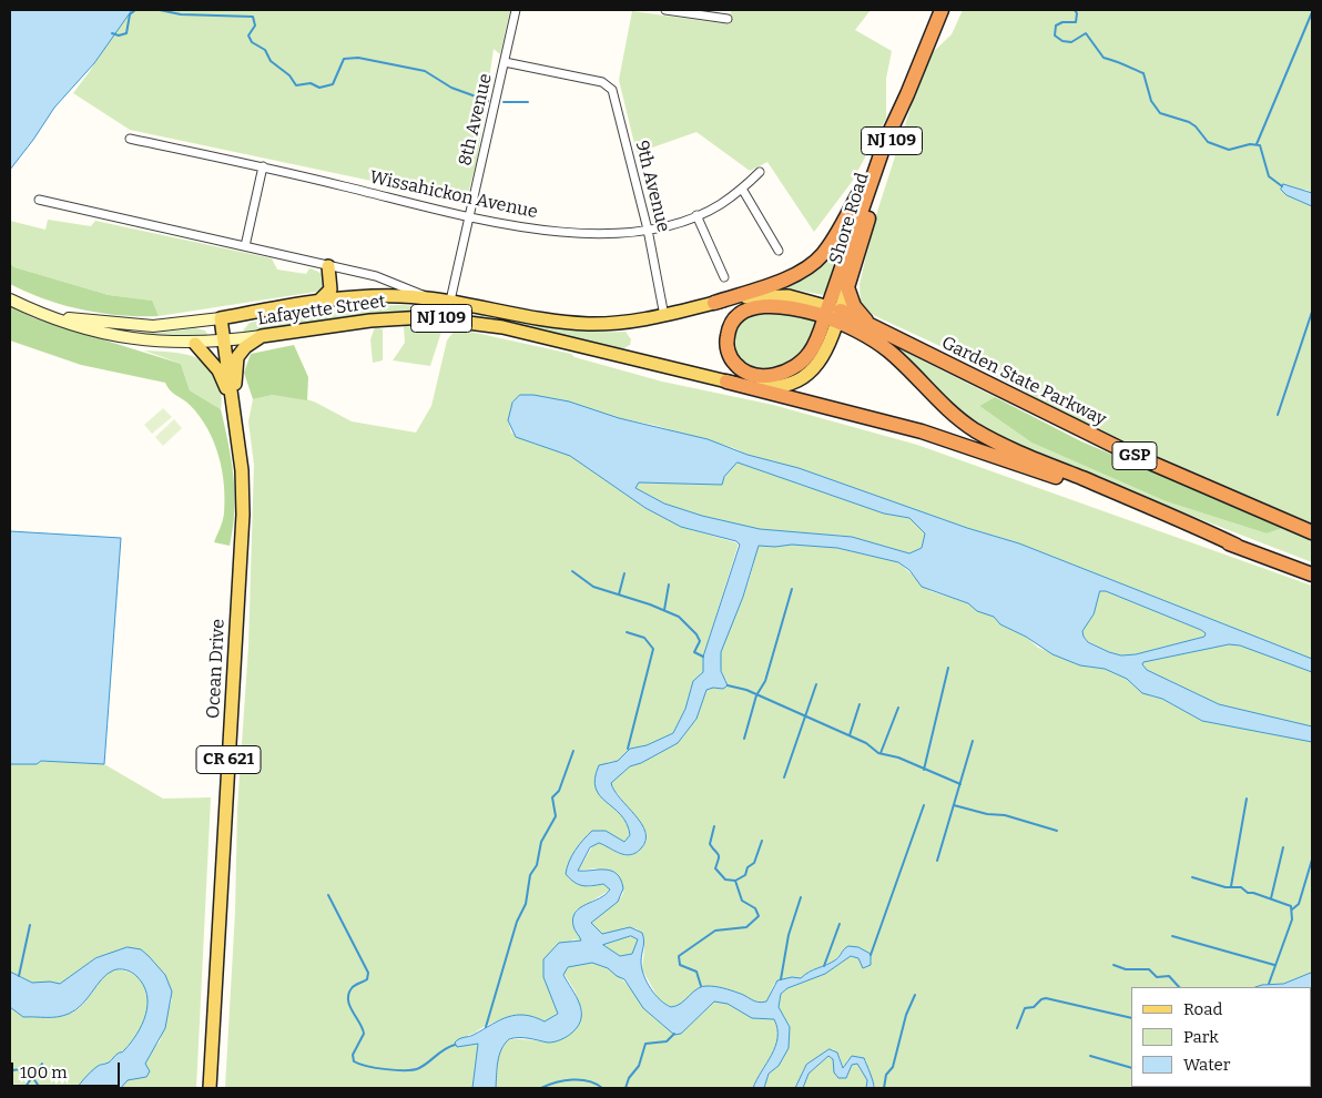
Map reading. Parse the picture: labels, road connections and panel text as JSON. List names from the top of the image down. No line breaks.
{"streets":{"highway":["NJ 109","Shore Road","Garden State Parkway","GSP"],"main road":["Lafayette Street","Ocean Drive","CR 621"],"street":["8th Avenue","9th Avenue","Wissahickon Avenue"]},"crossings":[["8th Avenue","9th Avenue"],["8th Avenue","Wissahickon Avenue"],["8th Avenue","Lafayette Street"],["NJ 109","Shore Road"],["NJ 109","Lafayette Street"],["NJ 109","Garden State Parkway"],["9th Avenue","Wissahickon Avenue"],["9th Avenue","Lafayette Street"],["Shore Road","Garden State Parkway"],["Lafayette Street","Garden State Parkway"],["Lafayette Street","Ocean Drive"]],"legend":["Road","Park","Water"],"scale_bar":"100 m"}
